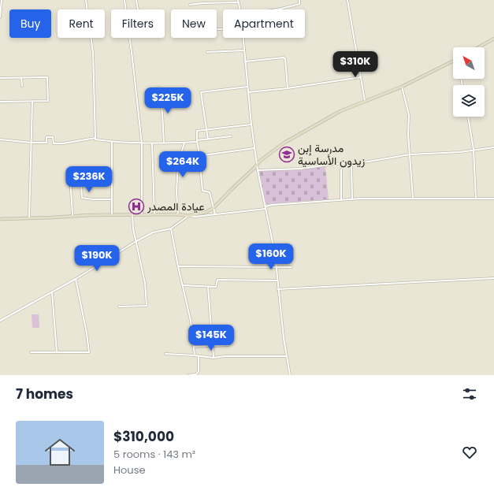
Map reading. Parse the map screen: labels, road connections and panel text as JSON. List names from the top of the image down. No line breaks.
{"places":{"school or university":["مدرسة إبن زيدون الأساسية"],"hospital":["عيادة المصدر"]},"north":"top left","page":{"chip":["Buy","Rent","Filters","New","Apartment"],"price":["$310K","$225K","$264K","$236K","$160K","$190K","$145K"],"heading":"7 homes","list":[{"name":"$310,000","note":"5 rooms · 143 m² · House"}]}}
